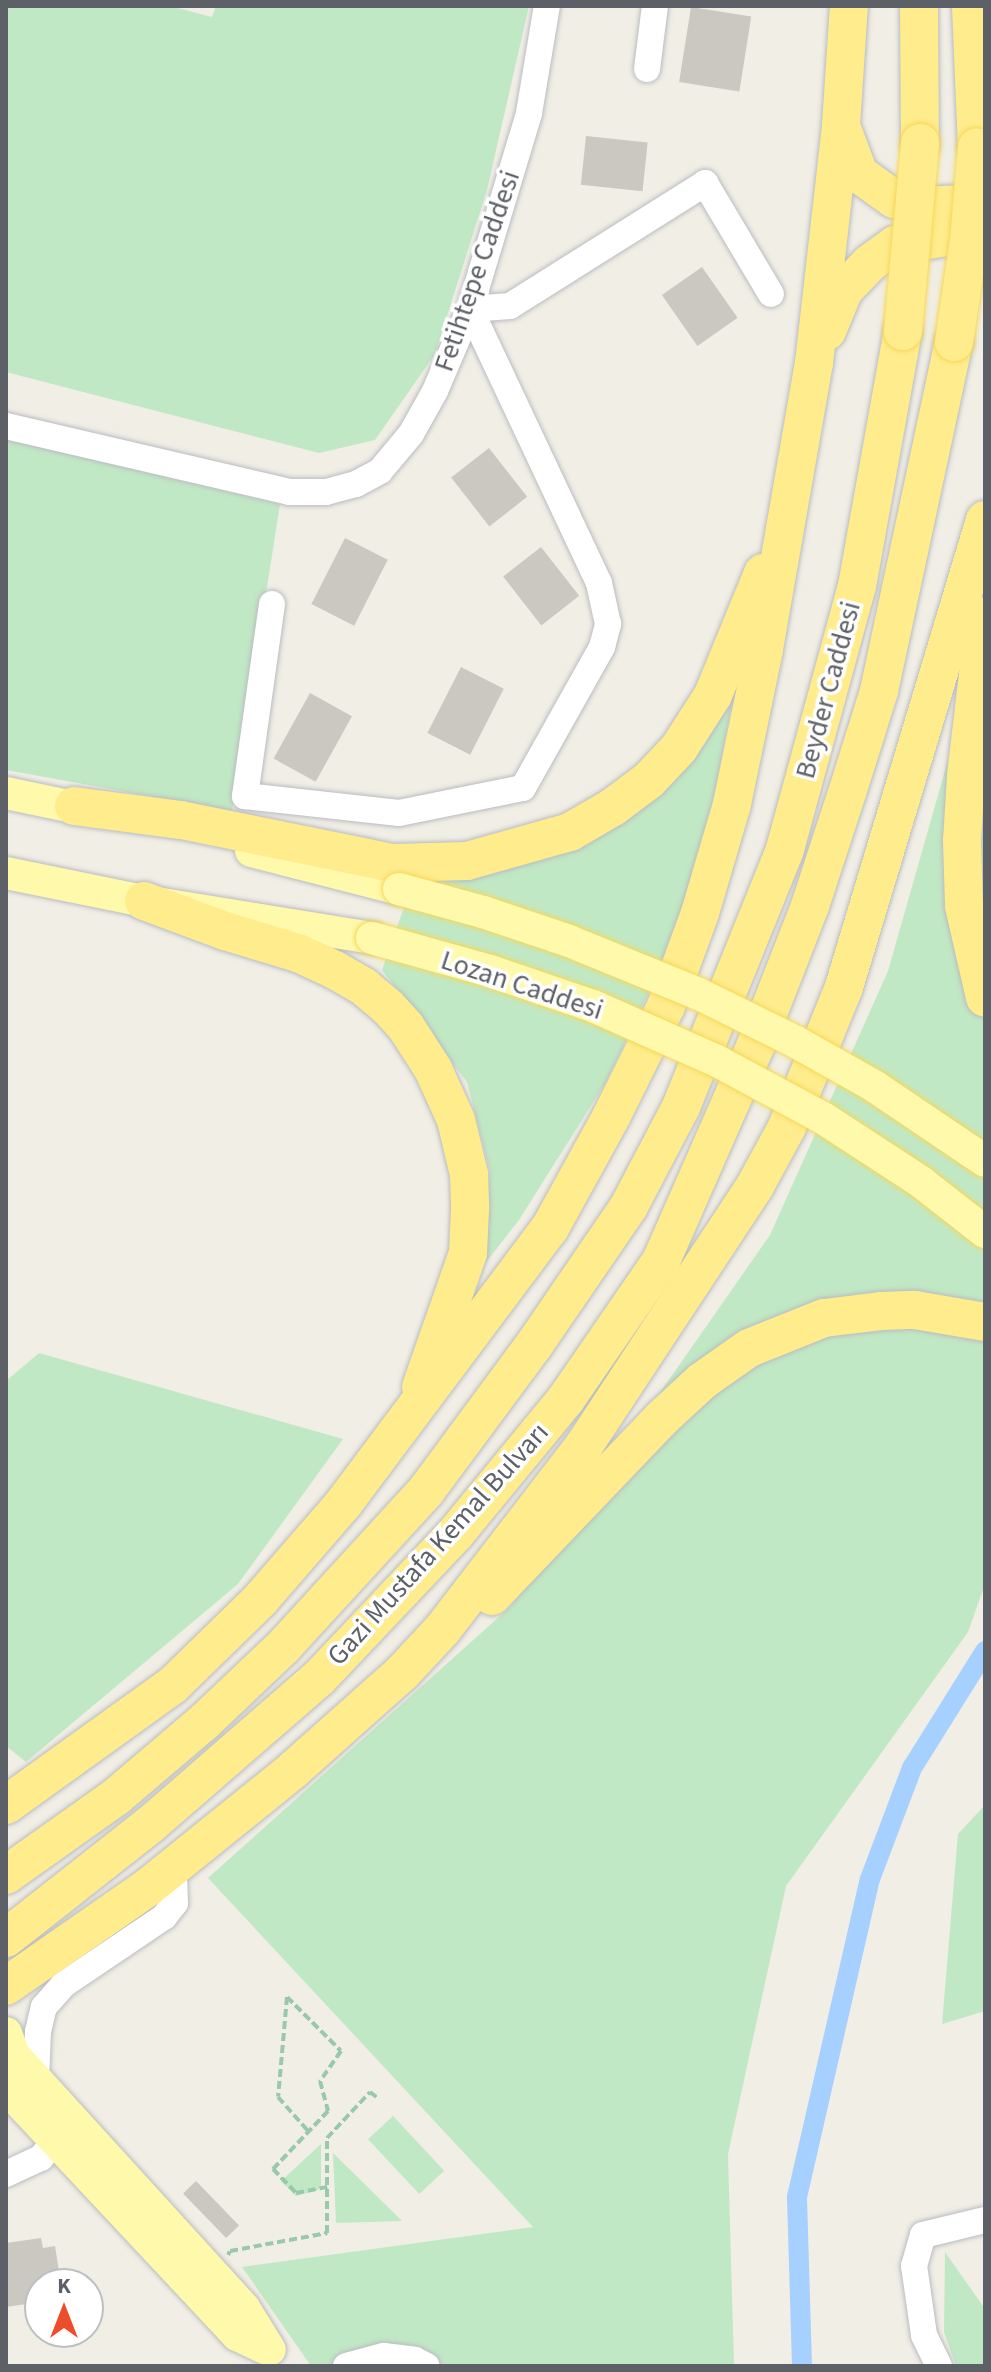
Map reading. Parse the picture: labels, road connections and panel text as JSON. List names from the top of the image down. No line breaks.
{"streets":{"highway":["Beyder Caddesi","Gazi Mustafa Kemal Bulvarı"],"main road":["Lozan Caddesi"],"street":["Fetihtepe Caddesi"]},"crossings":[["Beyder Caddesi","Gazi Mustafa Kemal Bulvarı"]],"north":"top"}
